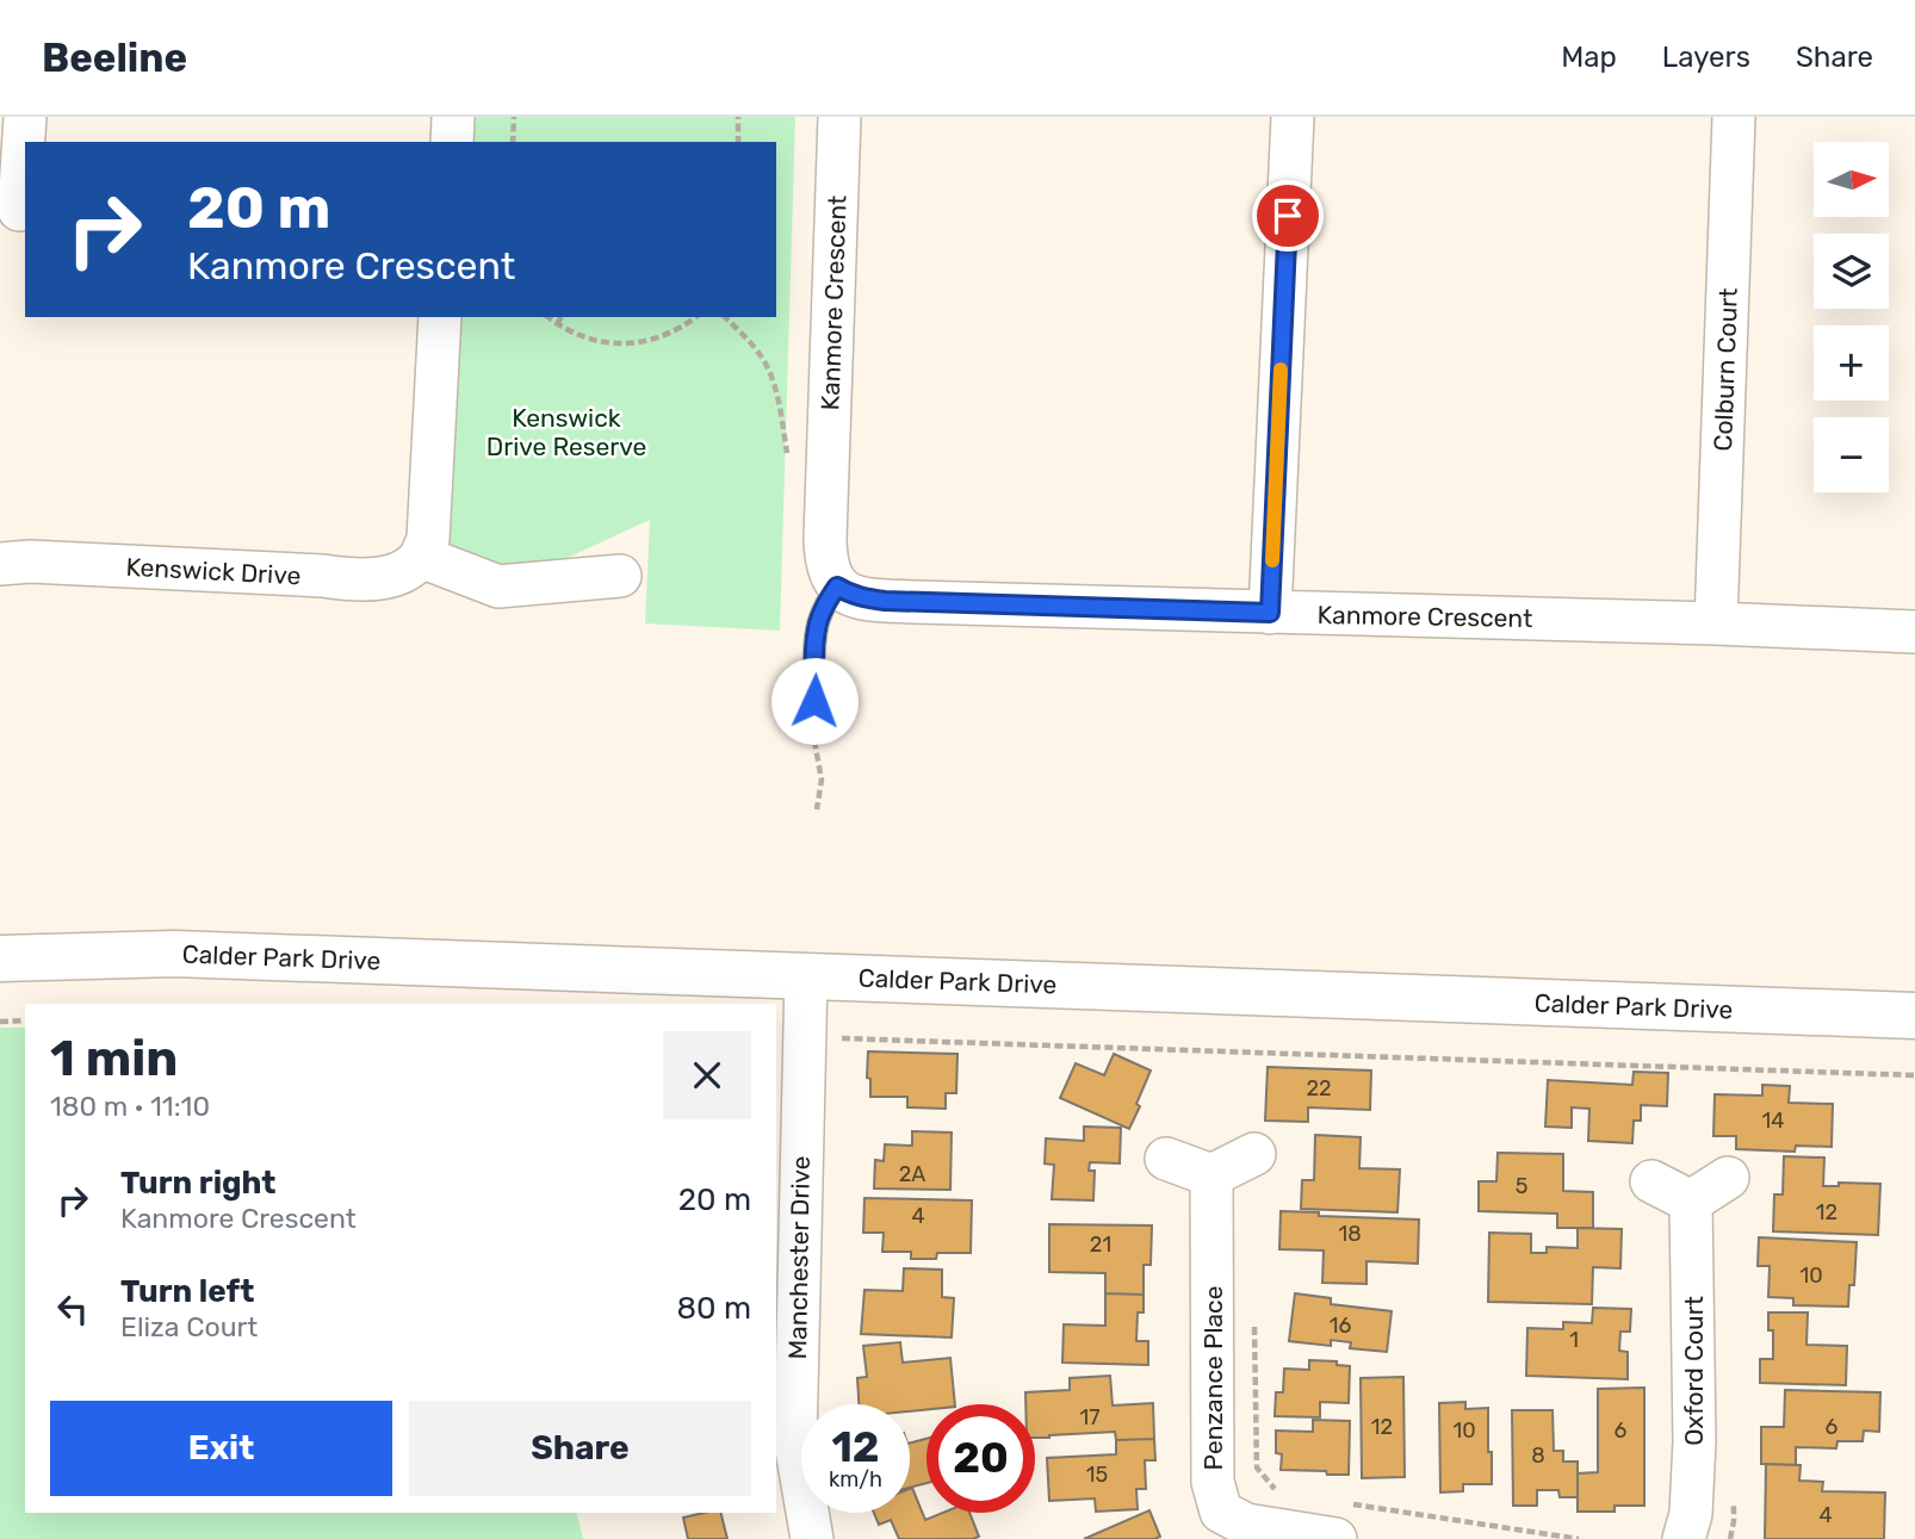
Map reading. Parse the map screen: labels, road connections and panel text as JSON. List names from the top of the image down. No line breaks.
{"streets":{"street":["Kanmore Crescent","Colburn Court","Kenswick Drive","Calder Park Drive","Manchester Drive","Oxford Court","Penzance Place"]},"crossings":[["Kanmore Crescent","Colburn Court"],["Calder Park Drive","Manchester Drive"]],"parks":["Kenswick Drive Reserve"],"house_numbers":["22","14","2A","5","12","4","18","21","10","16","1","17","12","6","10","6","8","15","4"],"north":"right","page":{"header":"Beeline","nav":["Map","Layers","Share"],"map_buttons":["+","−"],"turn":["20 m","Kanmore Crescent"],"heading":["1 min","180 m · 11:10"],"list":[{"name":"Turn right","note":"Kanmore Crescent","value":"20 m"},{"name":"Turn left","note":"Eliza Court","value":"80 m"}],"buttons":["Exit","Share"],"speed":"12 km/h","limit":"20"}}
